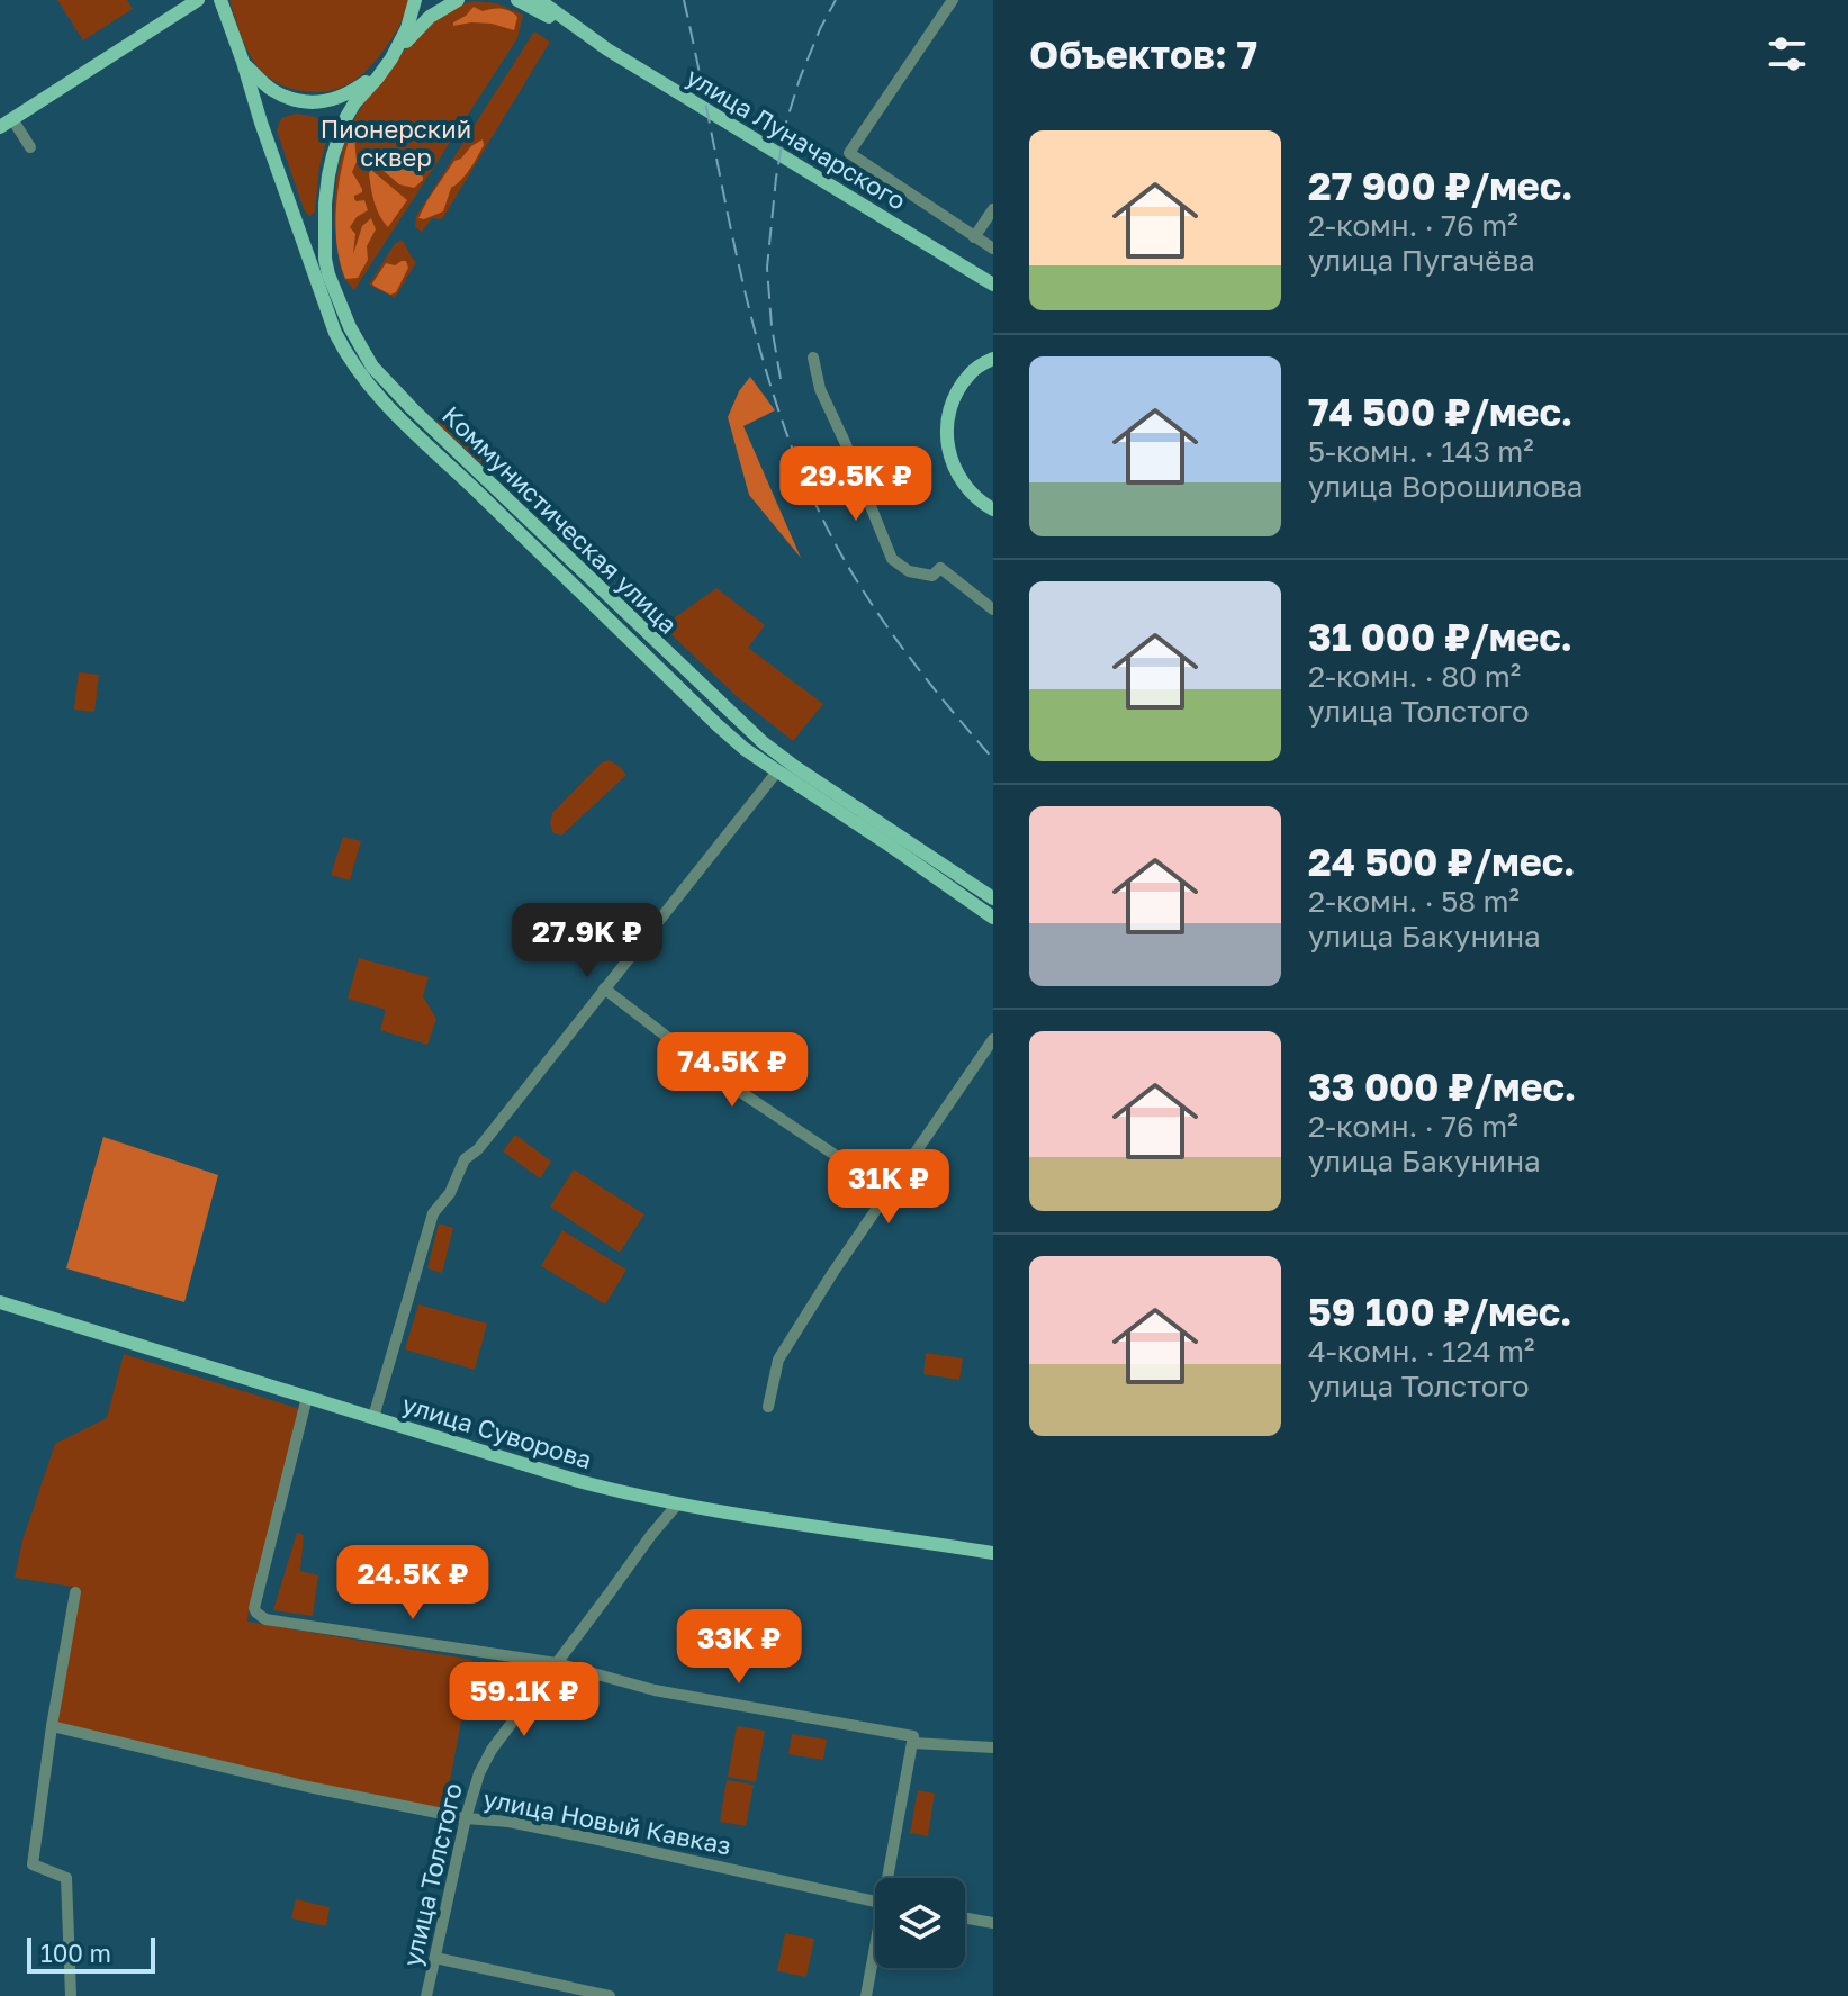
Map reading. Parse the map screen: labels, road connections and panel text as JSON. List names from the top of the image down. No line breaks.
{"streets":{"main road":["улица Луначарского","Коммунистическая улица","улица Суворова"],"street":["улица Новый Кавказ","улица Толстого"]},"crossings":[["улица Суворова","улица Толстого"],["улица Новый Кавказ","улица Толстого"]],"parks":["Пионерский сквер"],"scale_bar":"100 m","page":{"heading":"Объектов: 7","list":[{"name":"27 900 ₽/мес.","note":"2-комн. · 76 m² · улица Пугачёва"},{"name":"74 500 ₽/мес.","note":"5-комн. · 143 m² · улица Ворошилова"},{"name":"31 000 ₽/мес.","note":"2-комн. · 80 m² · улица Толстого"},{"name":"24 500 ₽/мес.","note":"2-комн. · 58 m² · улица Бакунина"},{"name":"33 000 ₽/мес.","note":"2-комн. · 76 m² · улица Бакунина"},{"name":"59 100 ₽/мес.","note":"4-комн. · 124 m² · улица Толстого"}],"price":["29.5K ₽","27.9K ₽","74.5K ₽","31K ₽","24.5K ₽","33K ₽","59.1K ₽"],"scale":"100 m"}}
